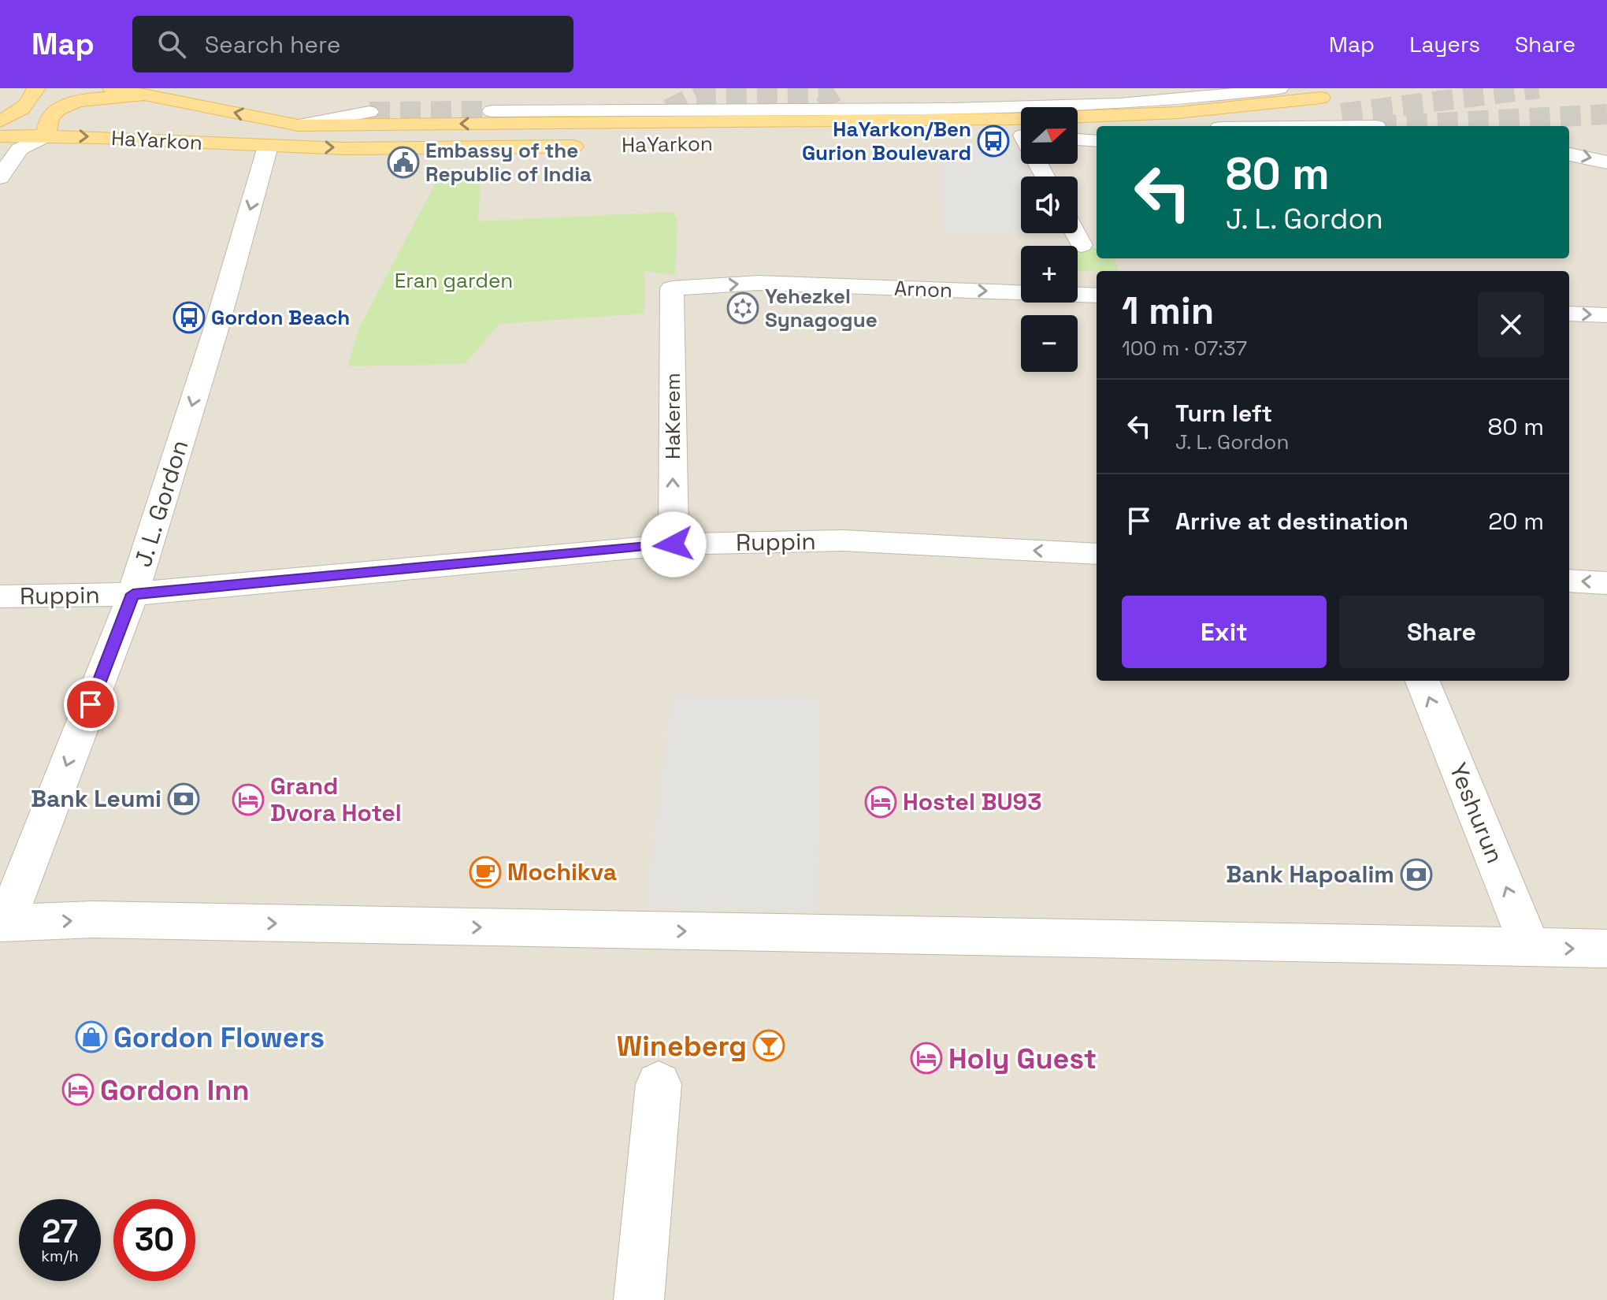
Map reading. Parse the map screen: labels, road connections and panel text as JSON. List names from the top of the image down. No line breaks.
{"streets":{"main road":["HaYarkon"],"street":["Arnon","HaKerem","J. L. Gordon","Ruppin","Yeshurun"]},"crossings":[["HaYarkon","J. L. Gordon"],["Arnon","HaKerem"],["HaKerem","Ruppin"],["J. L. Gordon","Ruppin"]],"one_way":["HaKerem","J. L. Gordon","Ruppin","Yeshurun"],"parks":["Eran garden"],"places":{"bus stop":["HaYarkon/Ben Gurion Boulevard","Gordon Beach"],"public building":["Embassy of the Republic of India"],"synagogue":["Yehezkel Synagogue"],"bank":["Bank Leumi","Bank Hapoalim"],"hotel":["Grand Dvora Hotel","Hostel BU93","Holy Guest","Gordon Inn"],"cafe":["Mochikva"],"shop":["Gordon Flowers"],"bar":["Wineberg"]},"north":"right","page":{"header":"Map","search":"Search here","nav":["Map","Layers","Share"],"map_buttons":["+","−"],"turn":["80 m","J. L. Gordon"],"heading":["1 min","100 m · 07:37"],"list":[{"name":"Turn left","note":"J. L. Gordon","value":"80 m"},{"name":"Arrive at destination","value":"20 m"}],"buttons":["Exit","Share"],"speed":"27 km/h","limit":"30"}}
